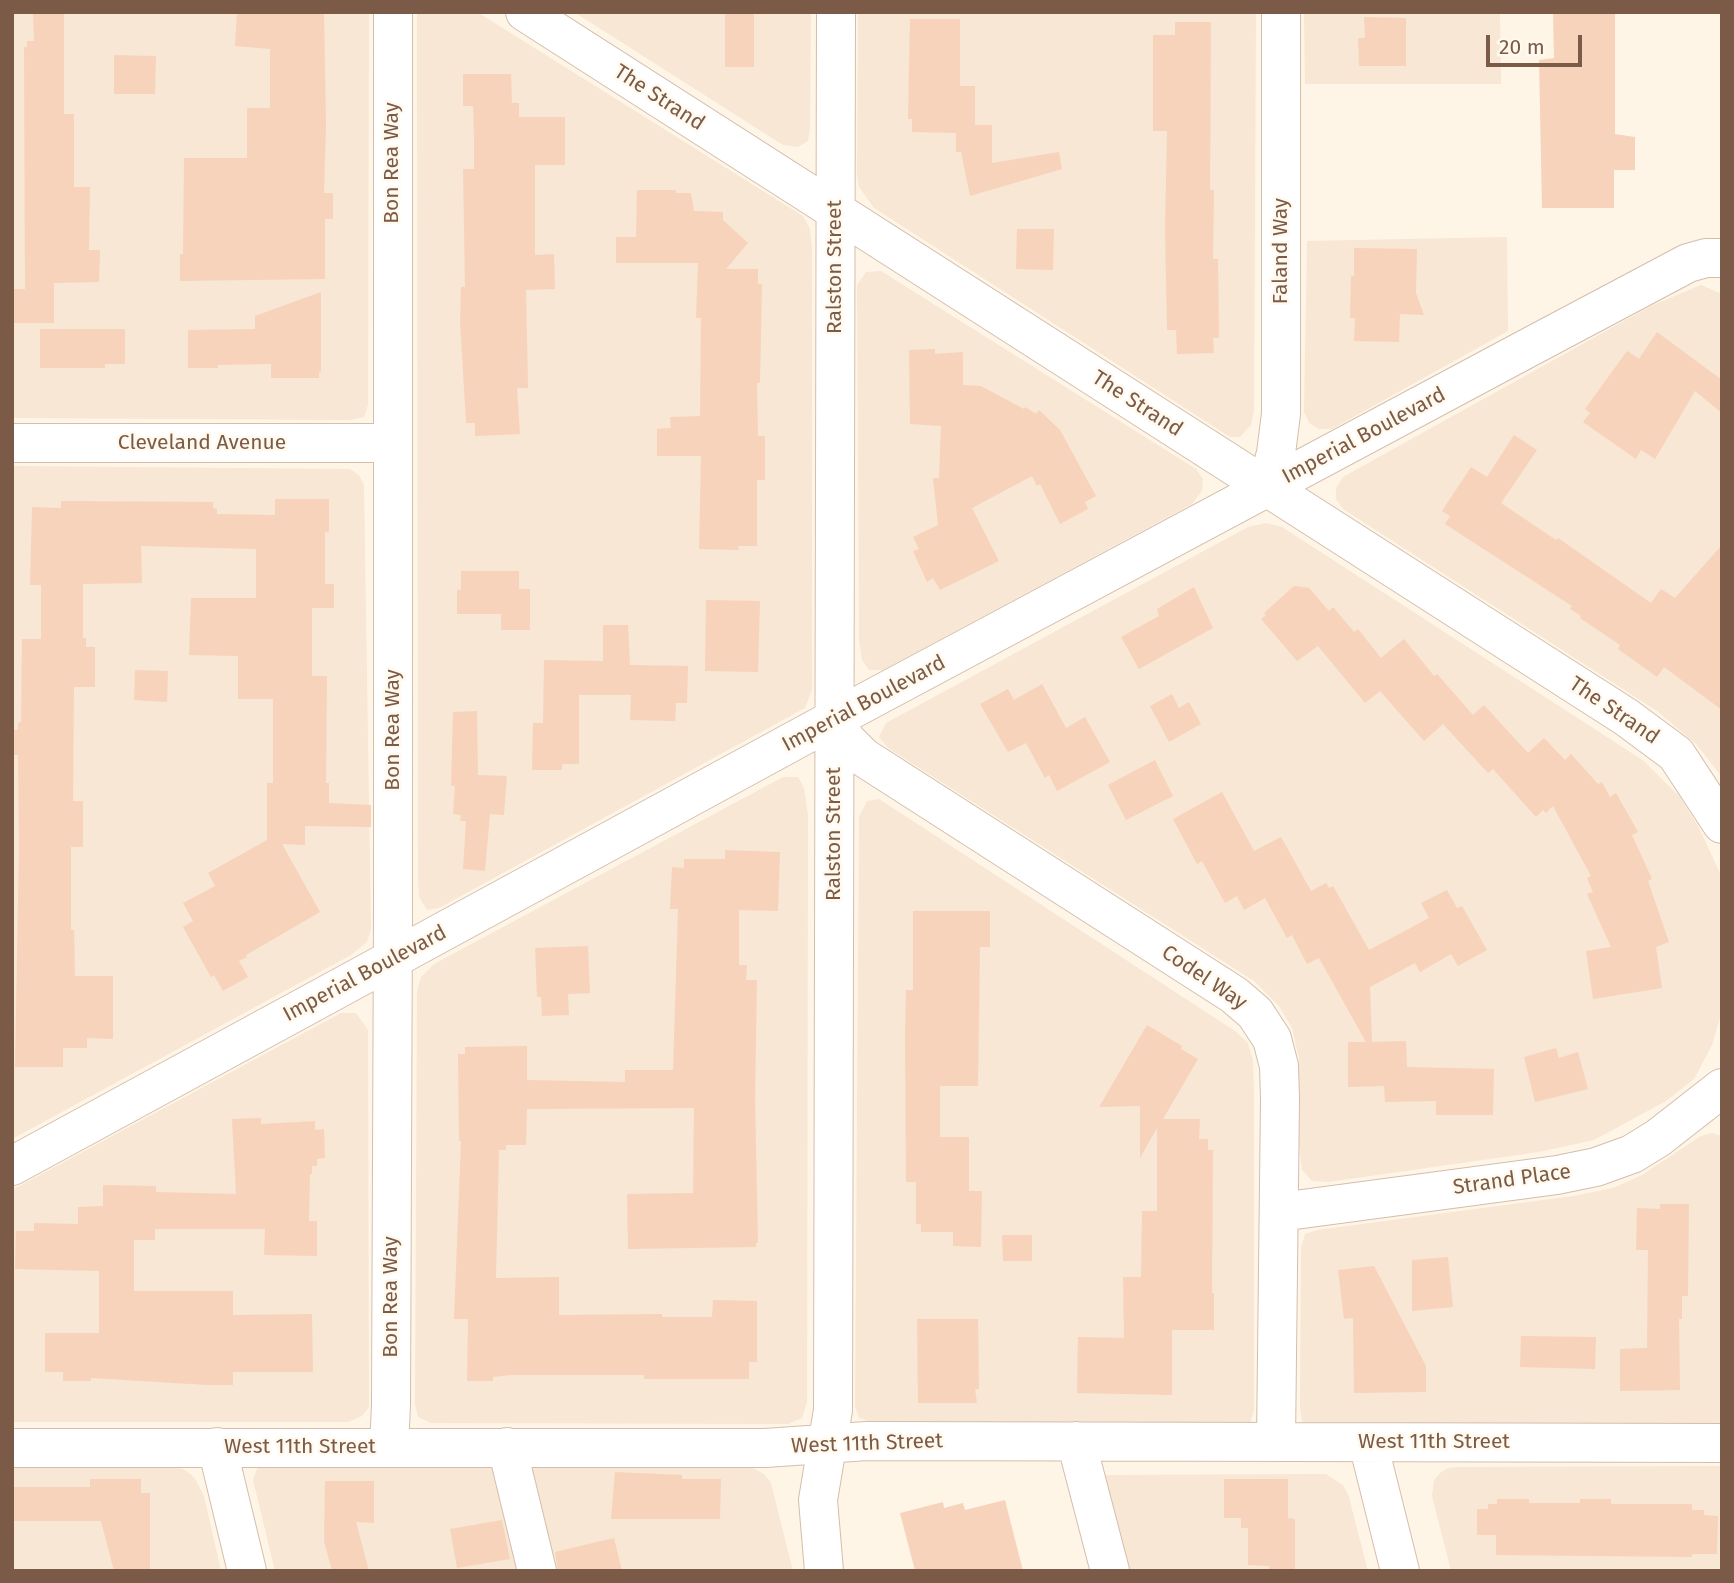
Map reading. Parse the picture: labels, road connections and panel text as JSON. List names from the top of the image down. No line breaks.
{"streets":{"street":["The Strand","Bon Rea Way","Faland Way","Ralston Street","Imperial Boulevard","Cleveland Avenue","Codel Way","Strand Place","West 11th Street"]},"crossings":[["The Strand","Faland Way"],["The Strand","Ralston Street"],["The Strand","Imperial Boulevard"],["Bon Rea Way","Imperial Boulevard"],["Bon Rea Way","Cleveland Avenue"],["Bon Rea Way","West 11th Street"],["Faland Way","Imperial Boulevard"],["Ralston Street","Imperial Boulevard"],["Ralston Street","Codel Way"],["Ralston Street","West 11th Street"],["Imperial Boulevard","Codel Way"],["Codel Way","Strand Place"],["Codel Way","West 11th Street"]],"scale_bar":"20 m"}
